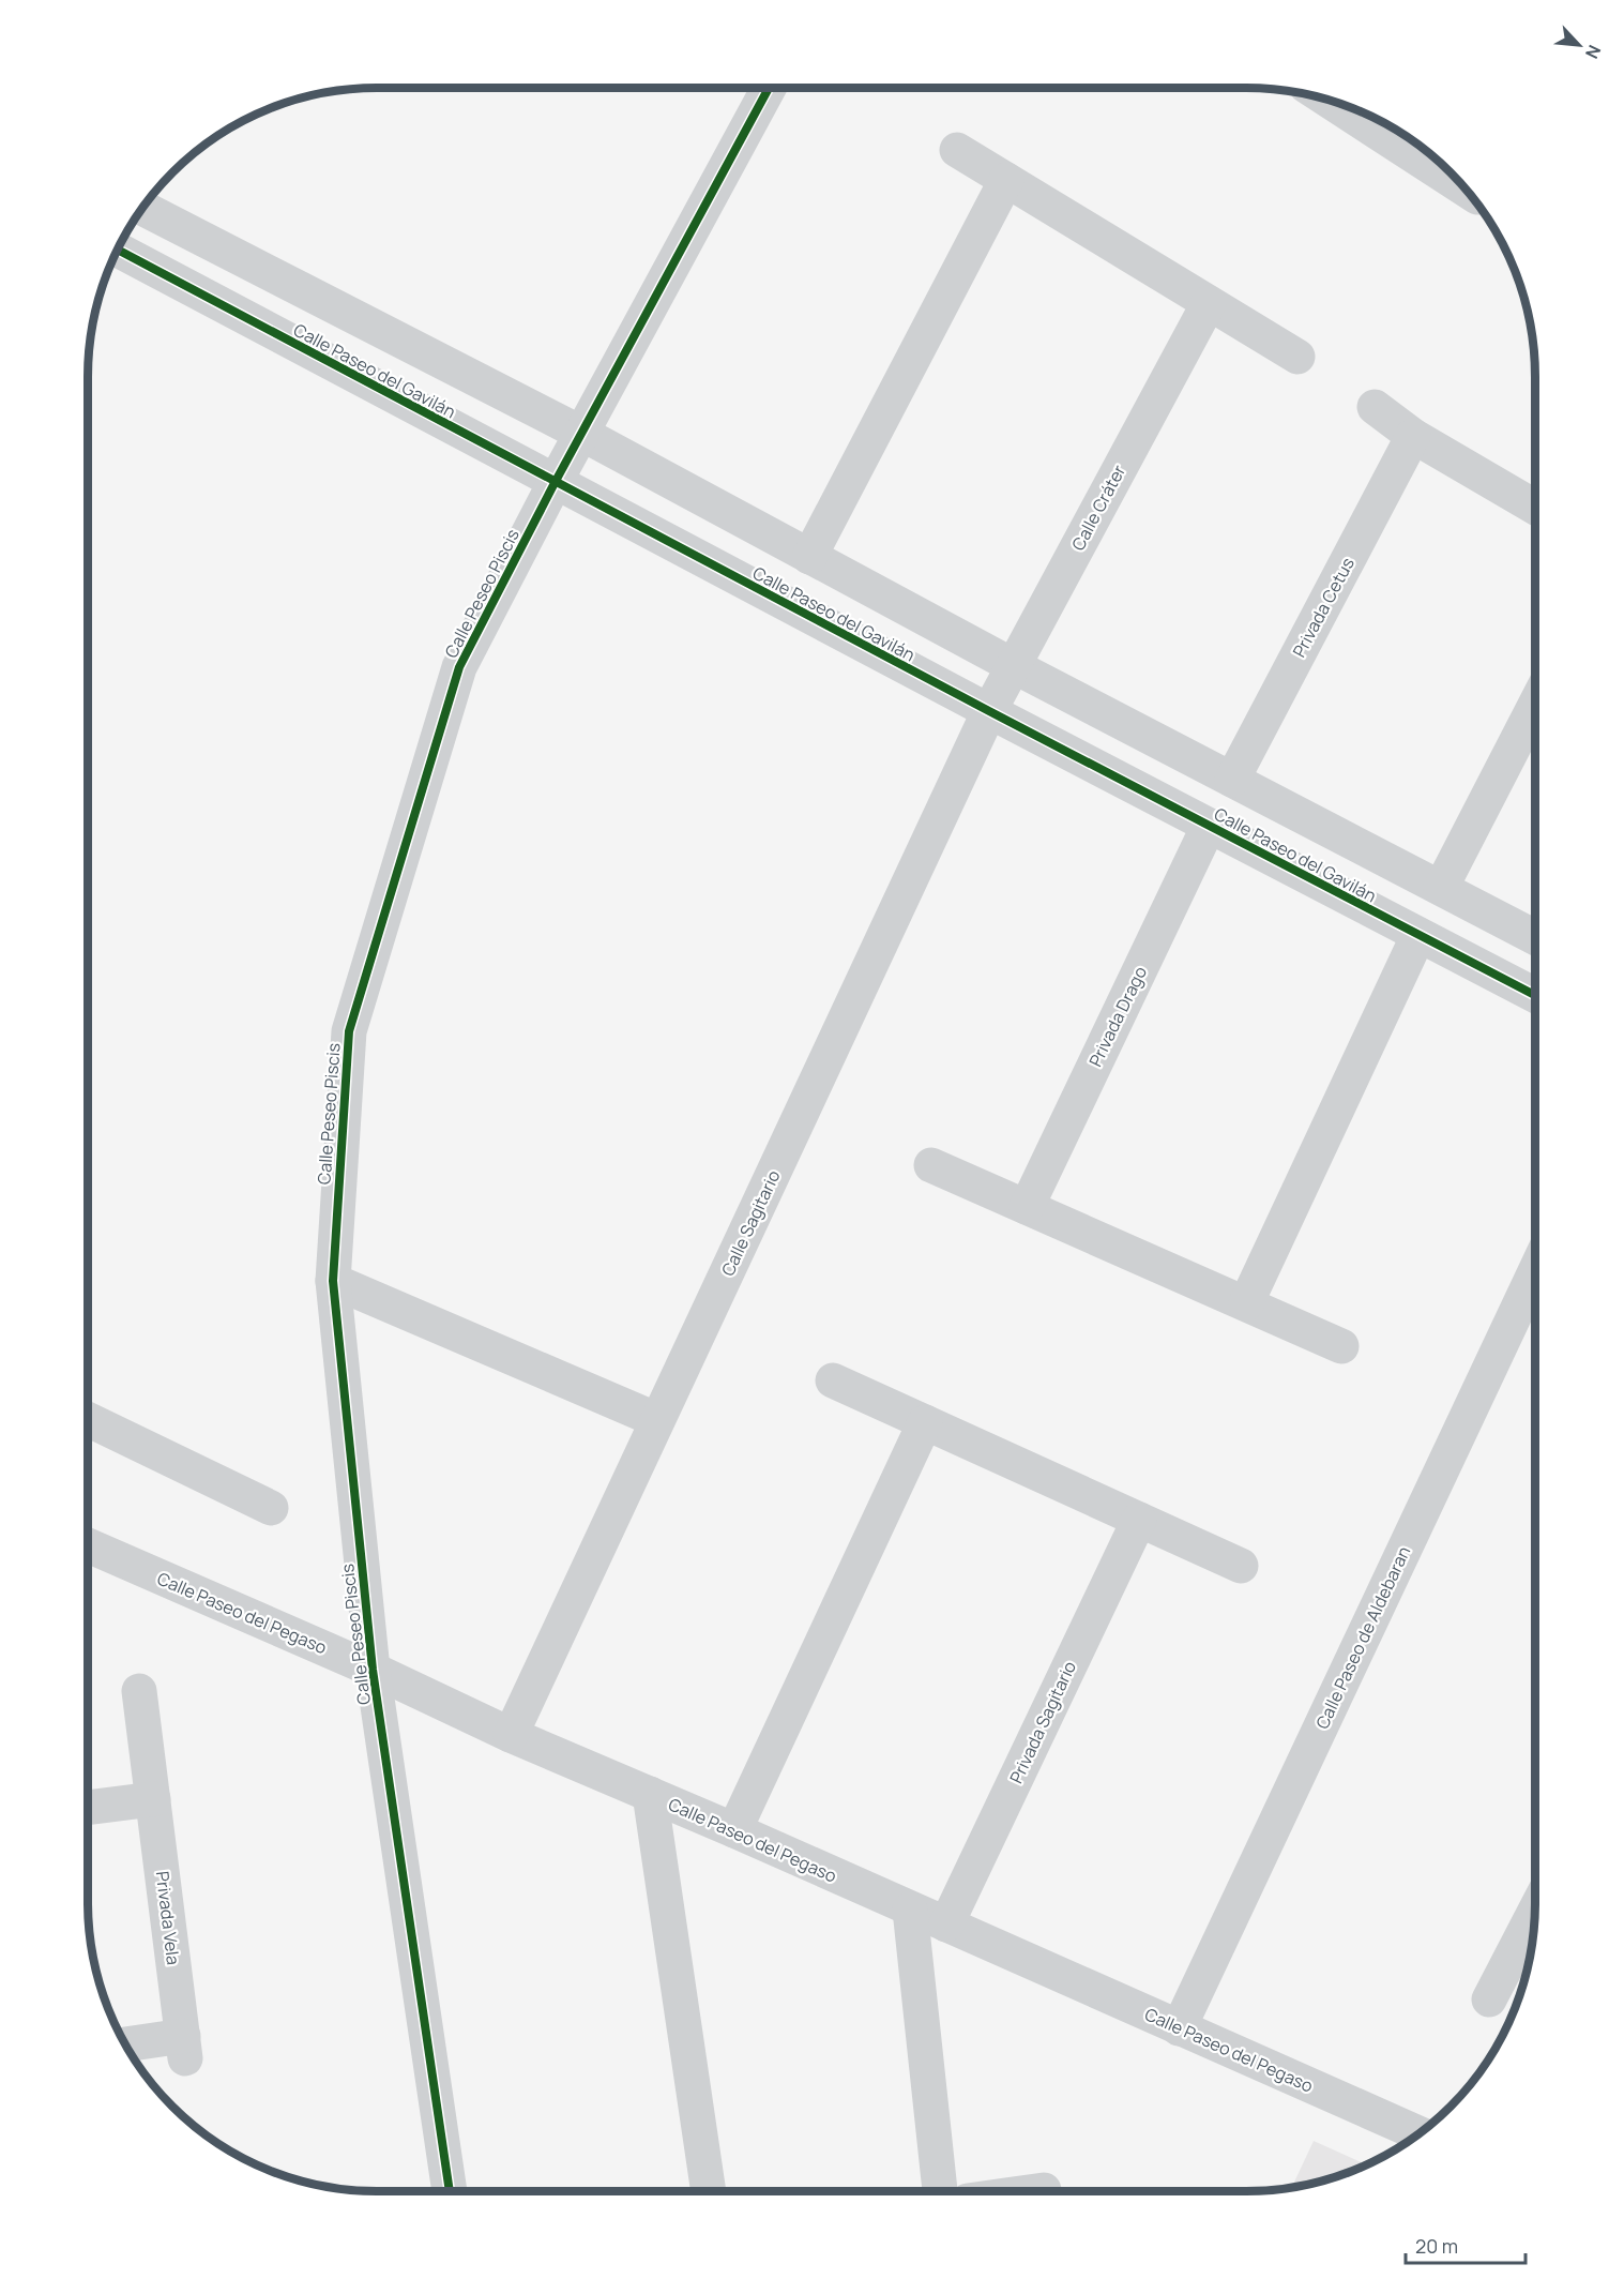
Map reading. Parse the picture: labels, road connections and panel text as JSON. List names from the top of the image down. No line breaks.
{"streets":{"street":["Calle Paseo del Gavilán","Calle Cráter","Calle Peseo Piscis","Privada Cetus","Privada Drago","Calle Sagitario","Calle Paseo del Pegaso","Calle Paseo de Aldebaran","Privada Sagitario","Privada Vela"]},"crossings":[["Calle Paseo del Gavilán","Calle Cráter"],["Calle Paseo del Gavilán","Calle Peseo Piscis"],["Calle Paseo del Gavilán","Privada Drago"],["Calle Paseo del Gavilán","Calle Sagitario"],["Calle Cráter","Calle Sagitario"],["Calle Peseo Piscis","Calle Paseo del Pegaso"],["Calle Sagitario","Calle Paseo del Pegaso"],["Calle Paseo del Pegaso","Calle Paseo de Aldebaran"],["Calle Paseo del Pegaso","Privada Sagitario"]],"scale_bar":"20 m","north":"bottom right"}
